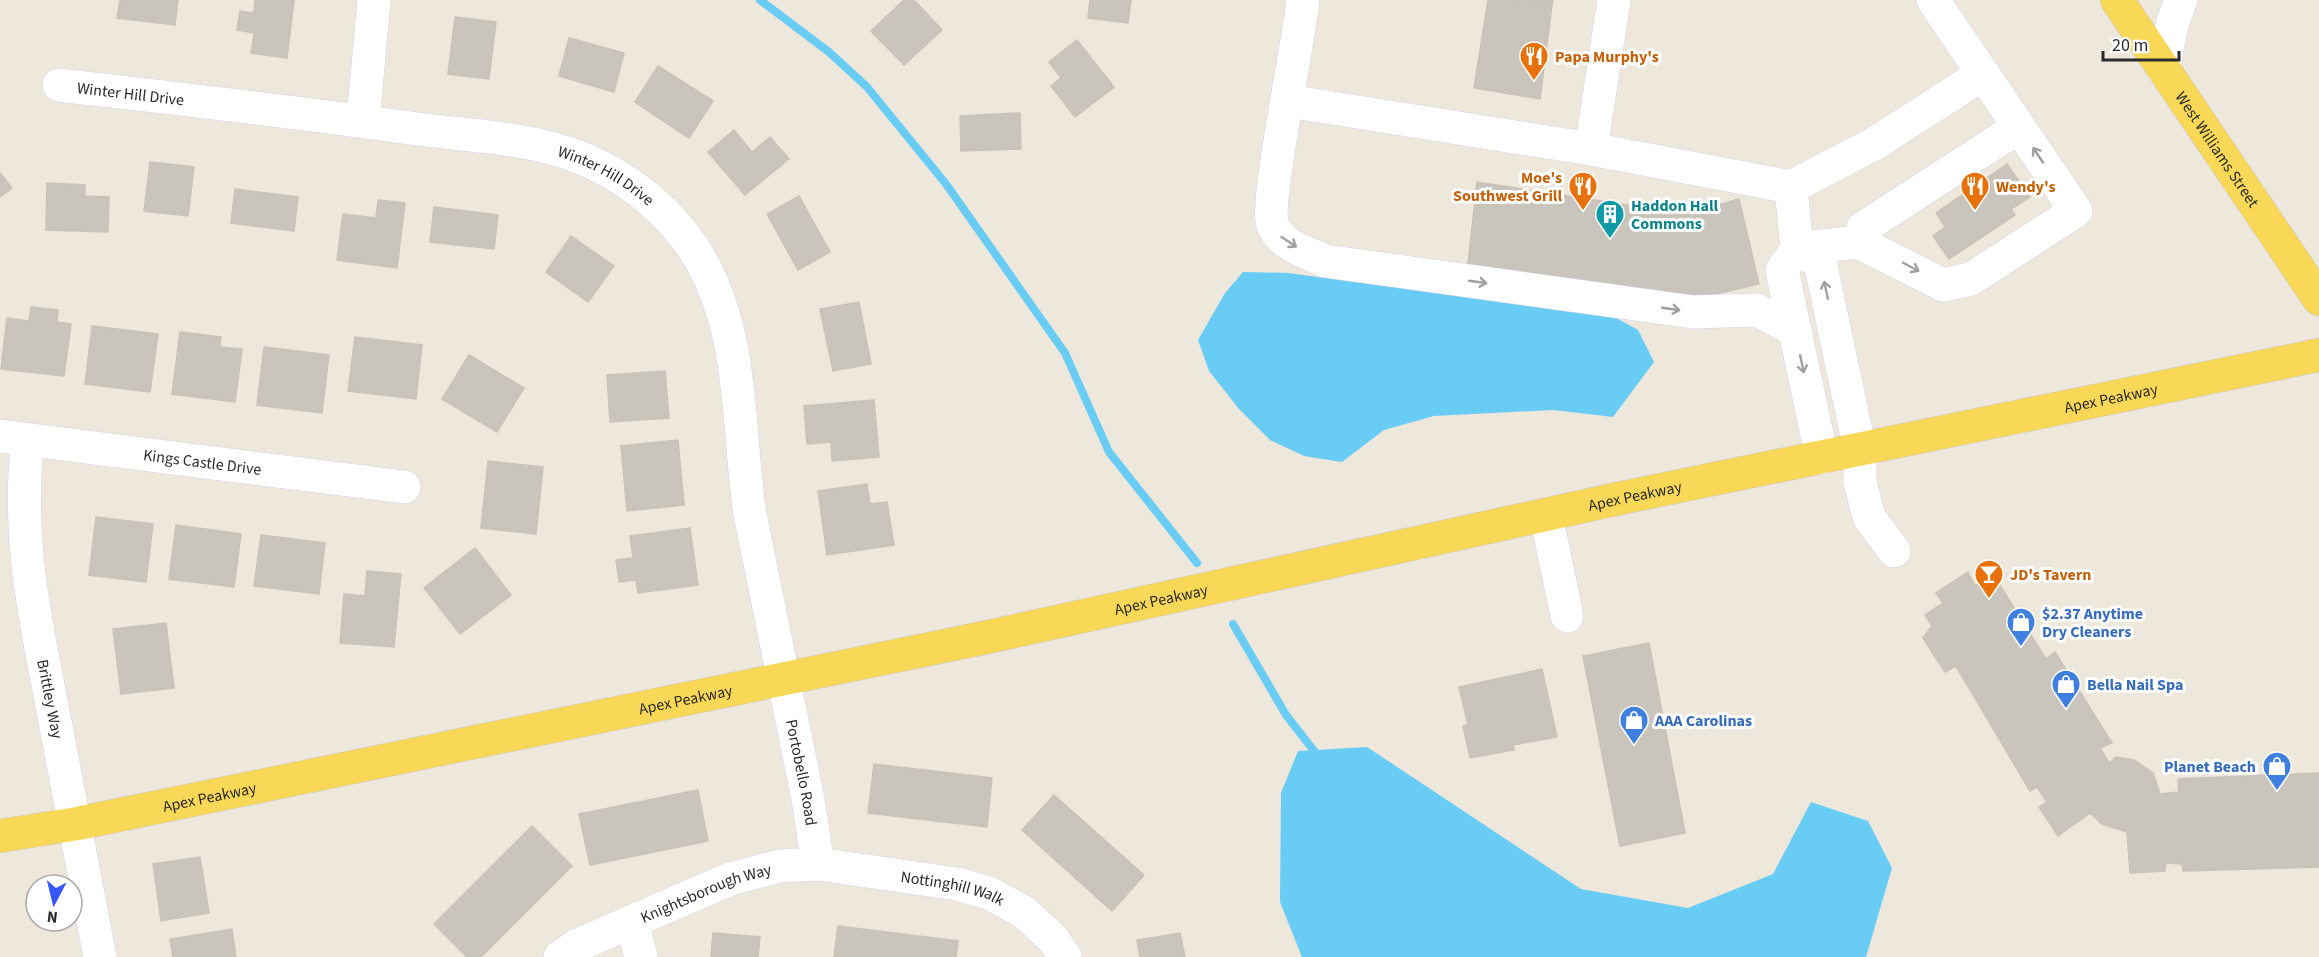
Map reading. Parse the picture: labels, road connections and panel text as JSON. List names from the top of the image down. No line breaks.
{"streets":{"main road":["West Williams Street","Apex Peakway"],"street":["Winter Hill Drive","Kings Castle Drive","Brittley Way","Portobello Road","Nottinghill Walk","Knightsborough Way"]},"crossings":[["Winter Hill Drive","Apex Peakway"],["Winter Hill Drive","Portobello Road"],["Apex Peakway","Brittley Way"],["Apex Peakway","Portobello Road"],["Kings Castle Drive","Brittley Way"],["Portobello Road","Nottinghill Walk"],["Portobello Road","Knightsborough Way"],["Nottinghill Walk","Knightsborough Way"]],"places":{"restaurant":["Papa Murphy's","Moe's Southwest Grill","Wendy's"],"building":["Haddon Hall Commons"],"bar":["JD's Tavern"],"shop":["$2.37 Anytime Dry Cleaners","Bella Nail Spa","AAA Carolinas","Planet Beach"]},"scale_bar":"20 m","north":"bottom"}
